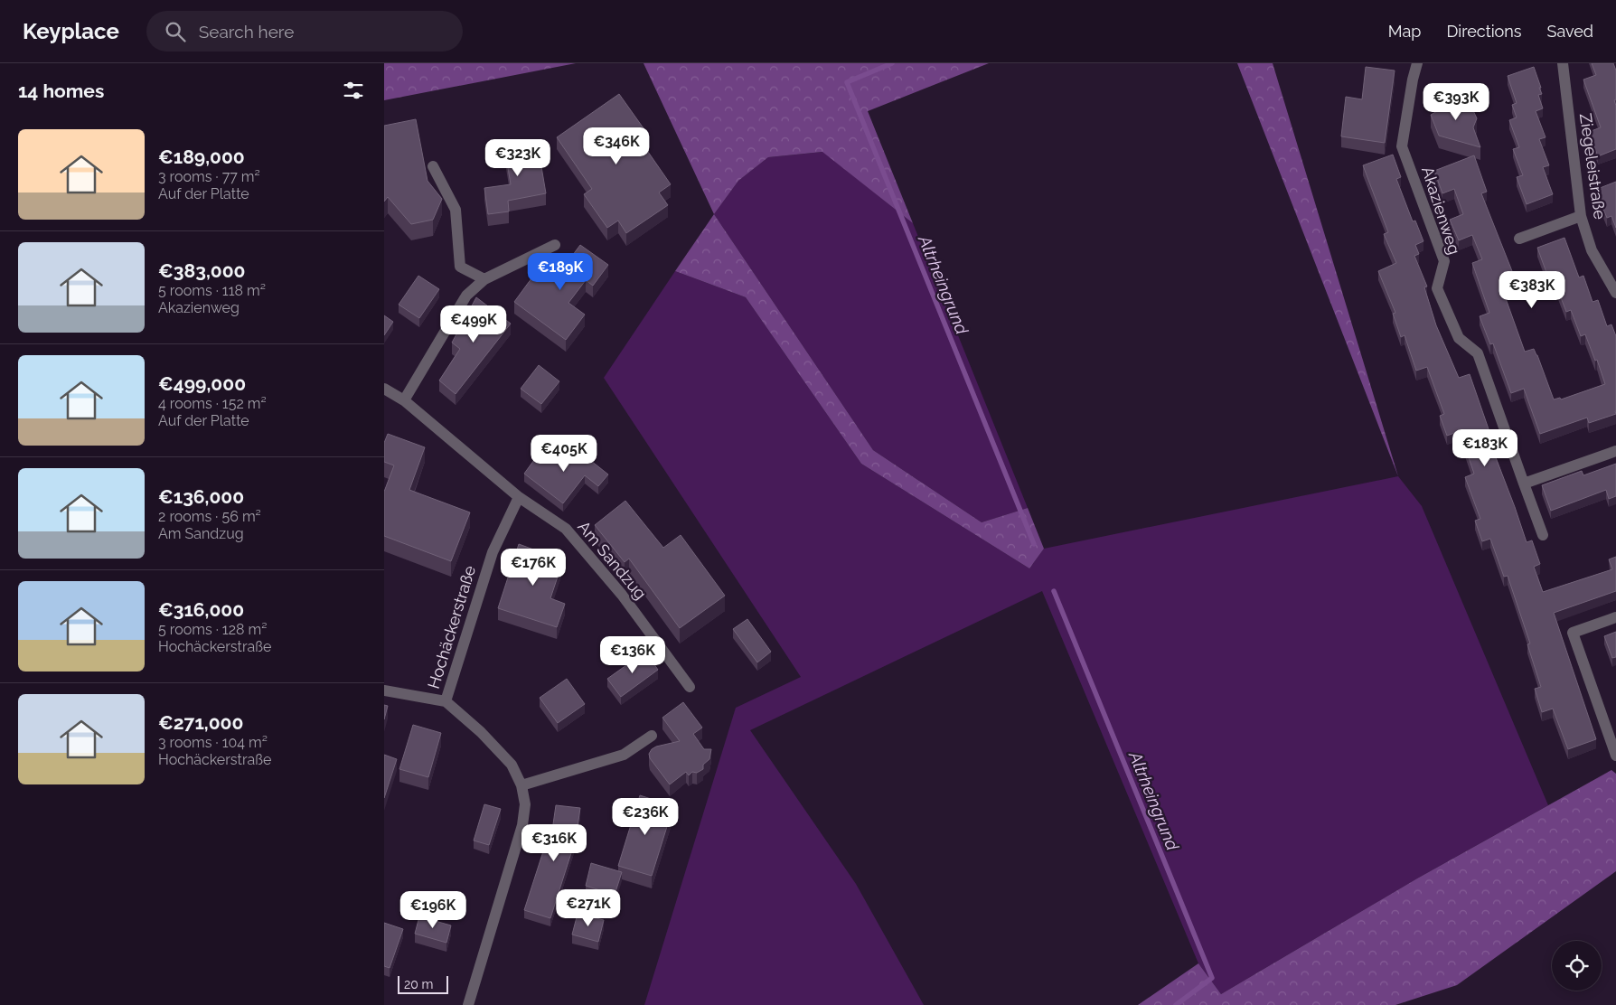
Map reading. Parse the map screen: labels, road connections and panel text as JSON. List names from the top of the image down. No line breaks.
{"streets":{"street":["Ziegeleistraße","Akazienweg","Am Sandzug","Hochäckerstraße"]},"crossings":[["Am Sandzug","Hochäckerstraße"]],"water":["Altrheingrund"],"scale_bar":"20 m","page":{"header":"Keyplace","search":"Search here","nav":["Map","Directions","Saved"],"heading":"14 homes","price":["€393K","€346K","€323K","€189K","€383K","€499K","€183K","€405K","€176K","€136K","€236K","€316K","€271K","€196K"],"list":[{"name":"€189,000","note":"3 rooms · 77 m² · Auf der Platte"},{"name":"€383,000","note":"5 rooms · 118 m² · Akazienweg"},{"name":"€499,000","note":"4 rooms · 152 m² · Auf der Platte"},{"name":"€136,000","note":"2 rooms · 56 m² · Am Sandzug"},{"name":"€316,000","note":"5 rooms · 128 m² · Hochäckerstraße"},{"name":"€271,000","note":"3 rooms · 104 m² · Hochäckerstraße"}],"scale":"20 m"}}
